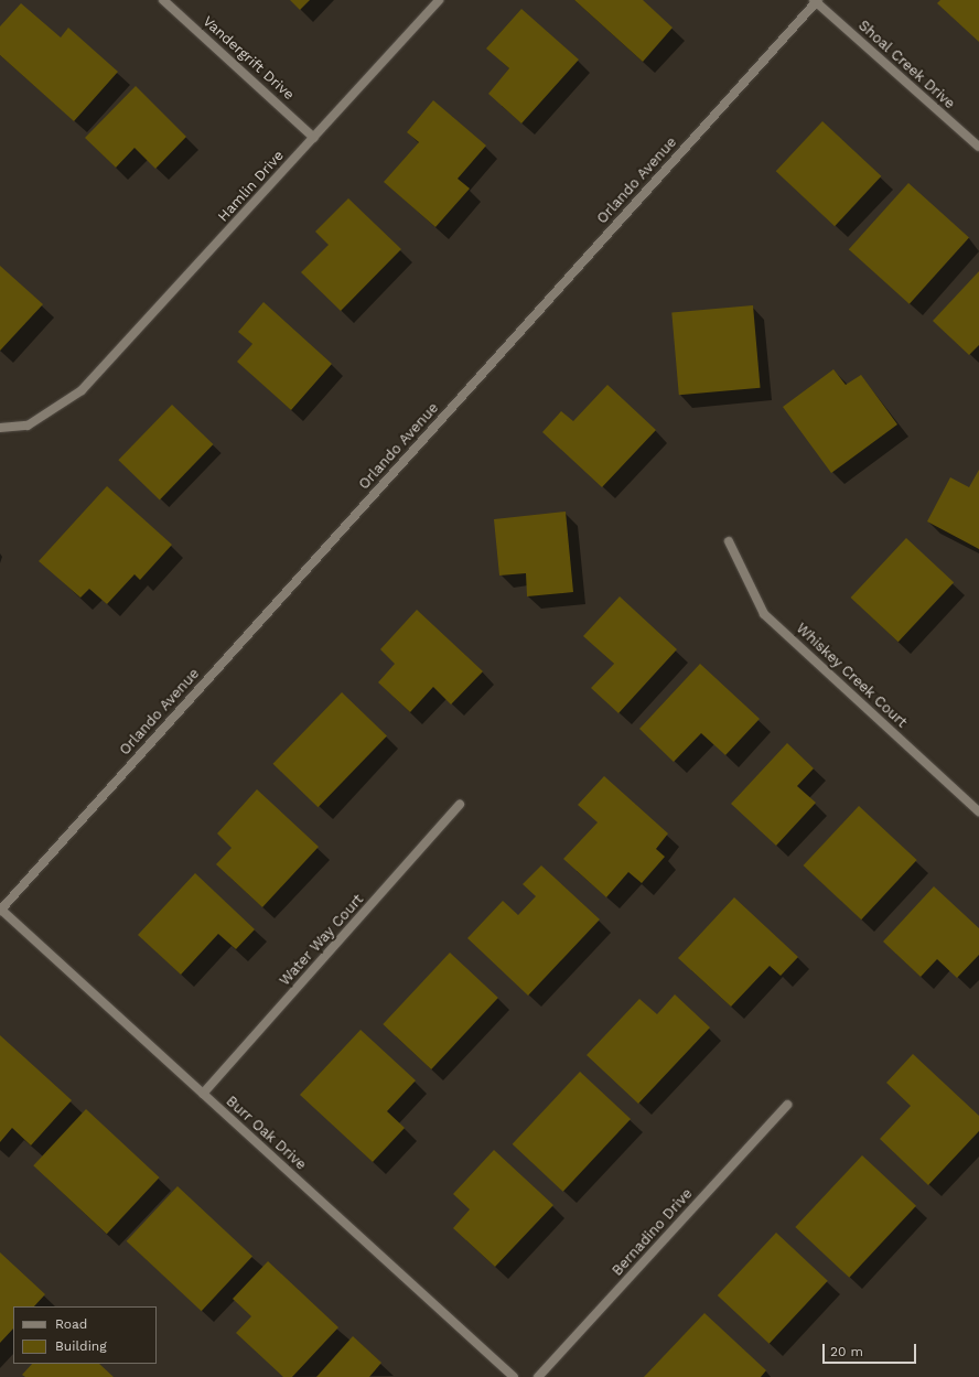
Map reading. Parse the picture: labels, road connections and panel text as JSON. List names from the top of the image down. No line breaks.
{"streets":{"street":["Vandergrift Drive","Shoal Creek Drive","Orlando Avenue","Hamlin Drive","Whiskey Creek Court","Water Way Court","Burr Oak Drive","Bernadino Drive"]},"crossings":[["Vandergrift Drive","Hamlin Drive"],["Shoal Creek Drive","Orlando Avenue"],["Orlando Avenue","Burr Oak Drive"],["Water Way Court","Burr Oak Drive"]],"legend":["Road","Building"],"scale_bar":"20 m"}
